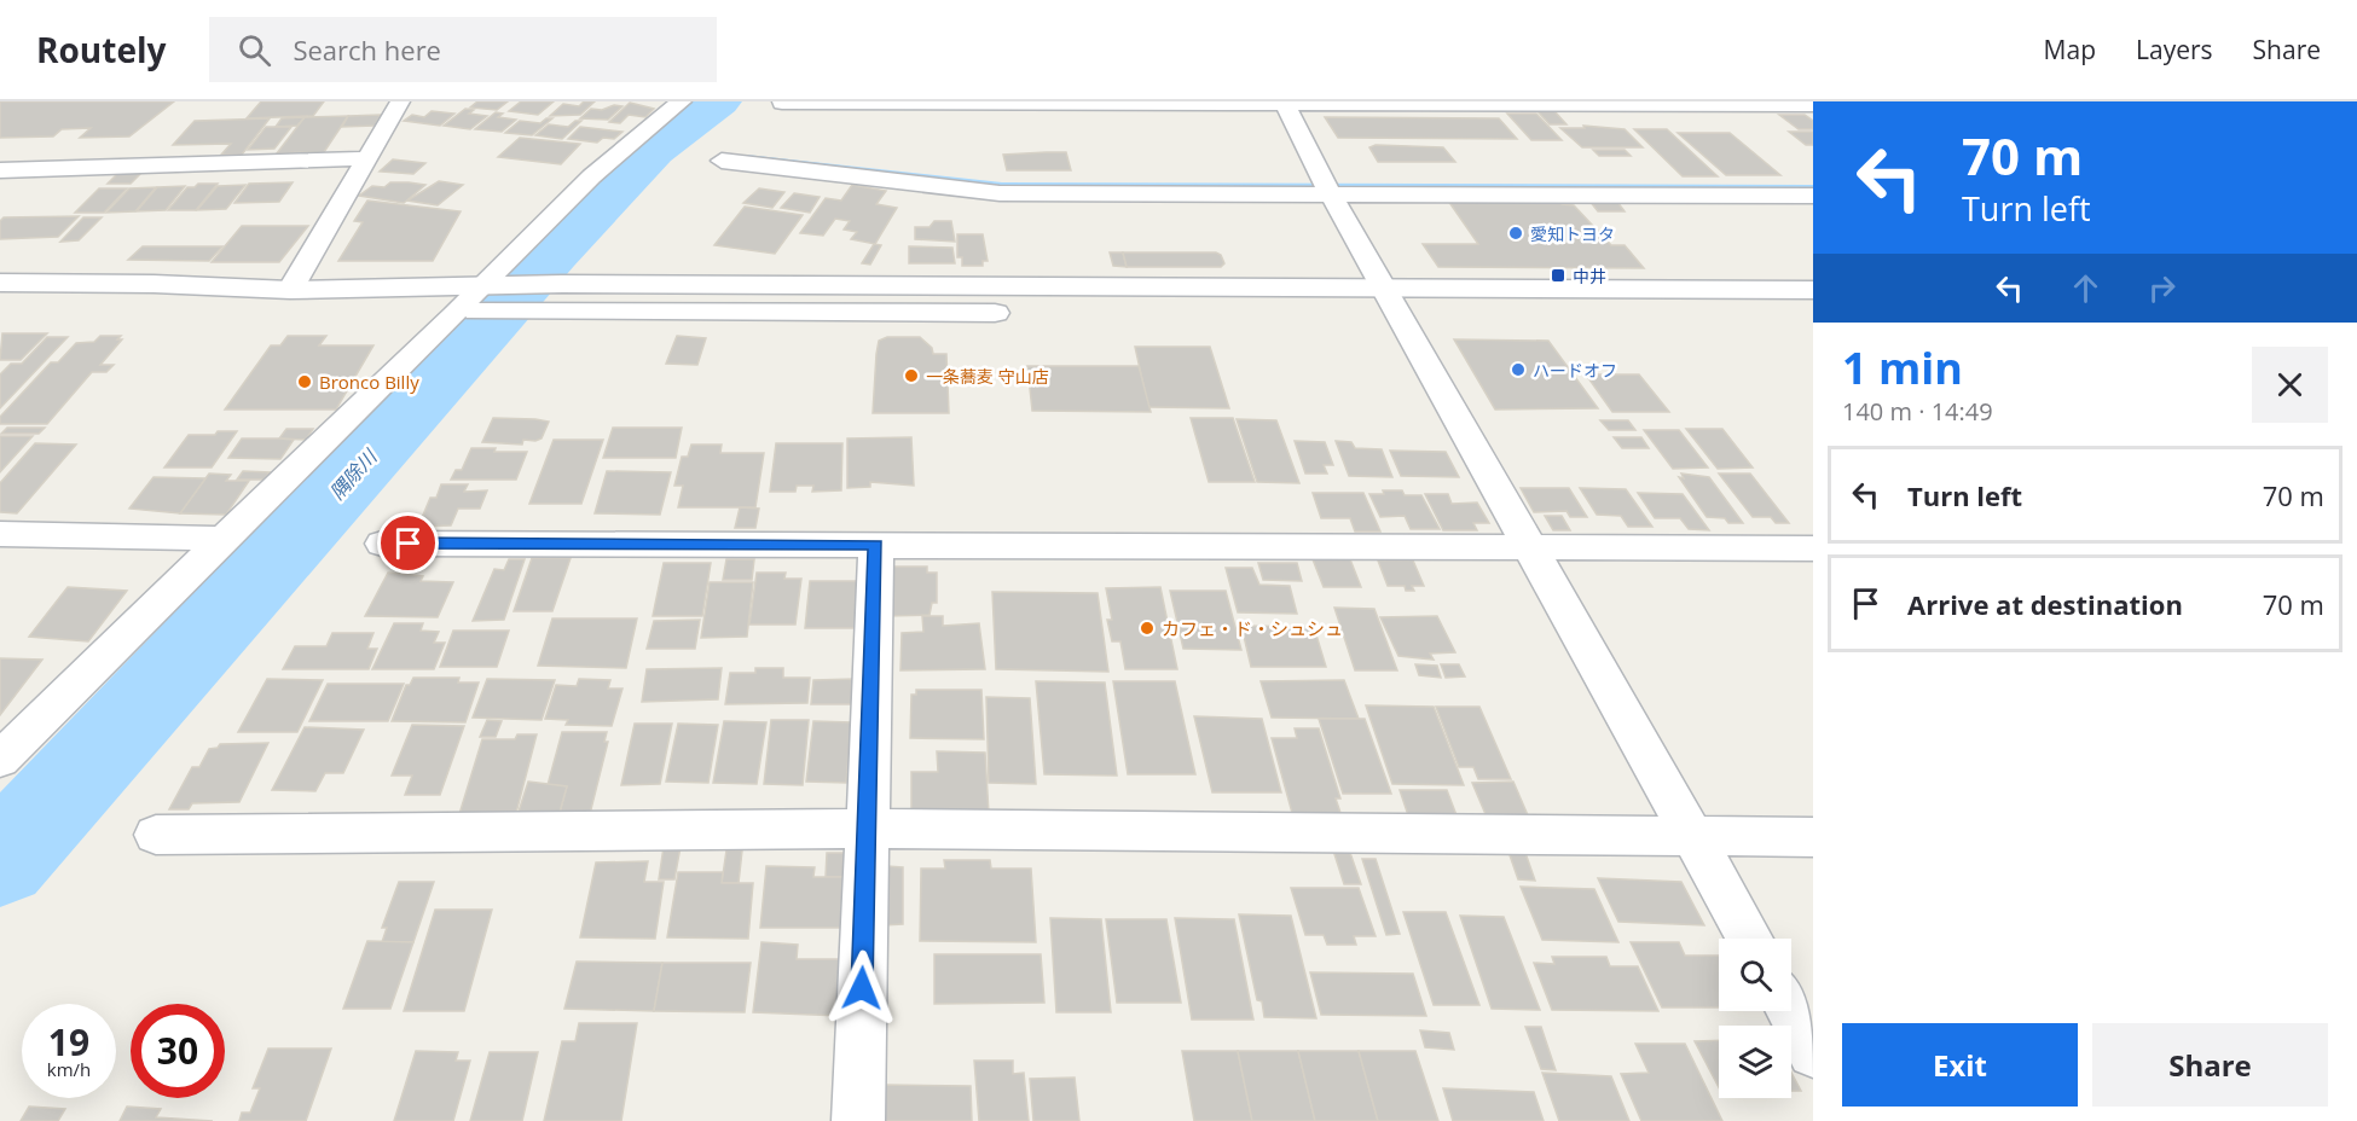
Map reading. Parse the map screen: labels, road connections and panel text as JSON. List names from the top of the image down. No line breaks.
{"water":["隅除川"],"places":{"other":["愛知トヨタ","ハードオフ","一条蕎麦 守山店","Bronco Billy","カフェ・ド・シュシュ"],"transit":["中井"]},"page":{"header":"Routely","search":"Search here","nav":["Map","Layers","Share"],"turn":["70 m","Turn left"],"heading":["1 min","140 m · 14:49"],"list":[{"name":"Turn left","value":"70 m"},{"name":"Arrive at destination","value":"70 m"}],"speed":"19 km/h","limit":"30","buttons":["Exit","Share"]}}
